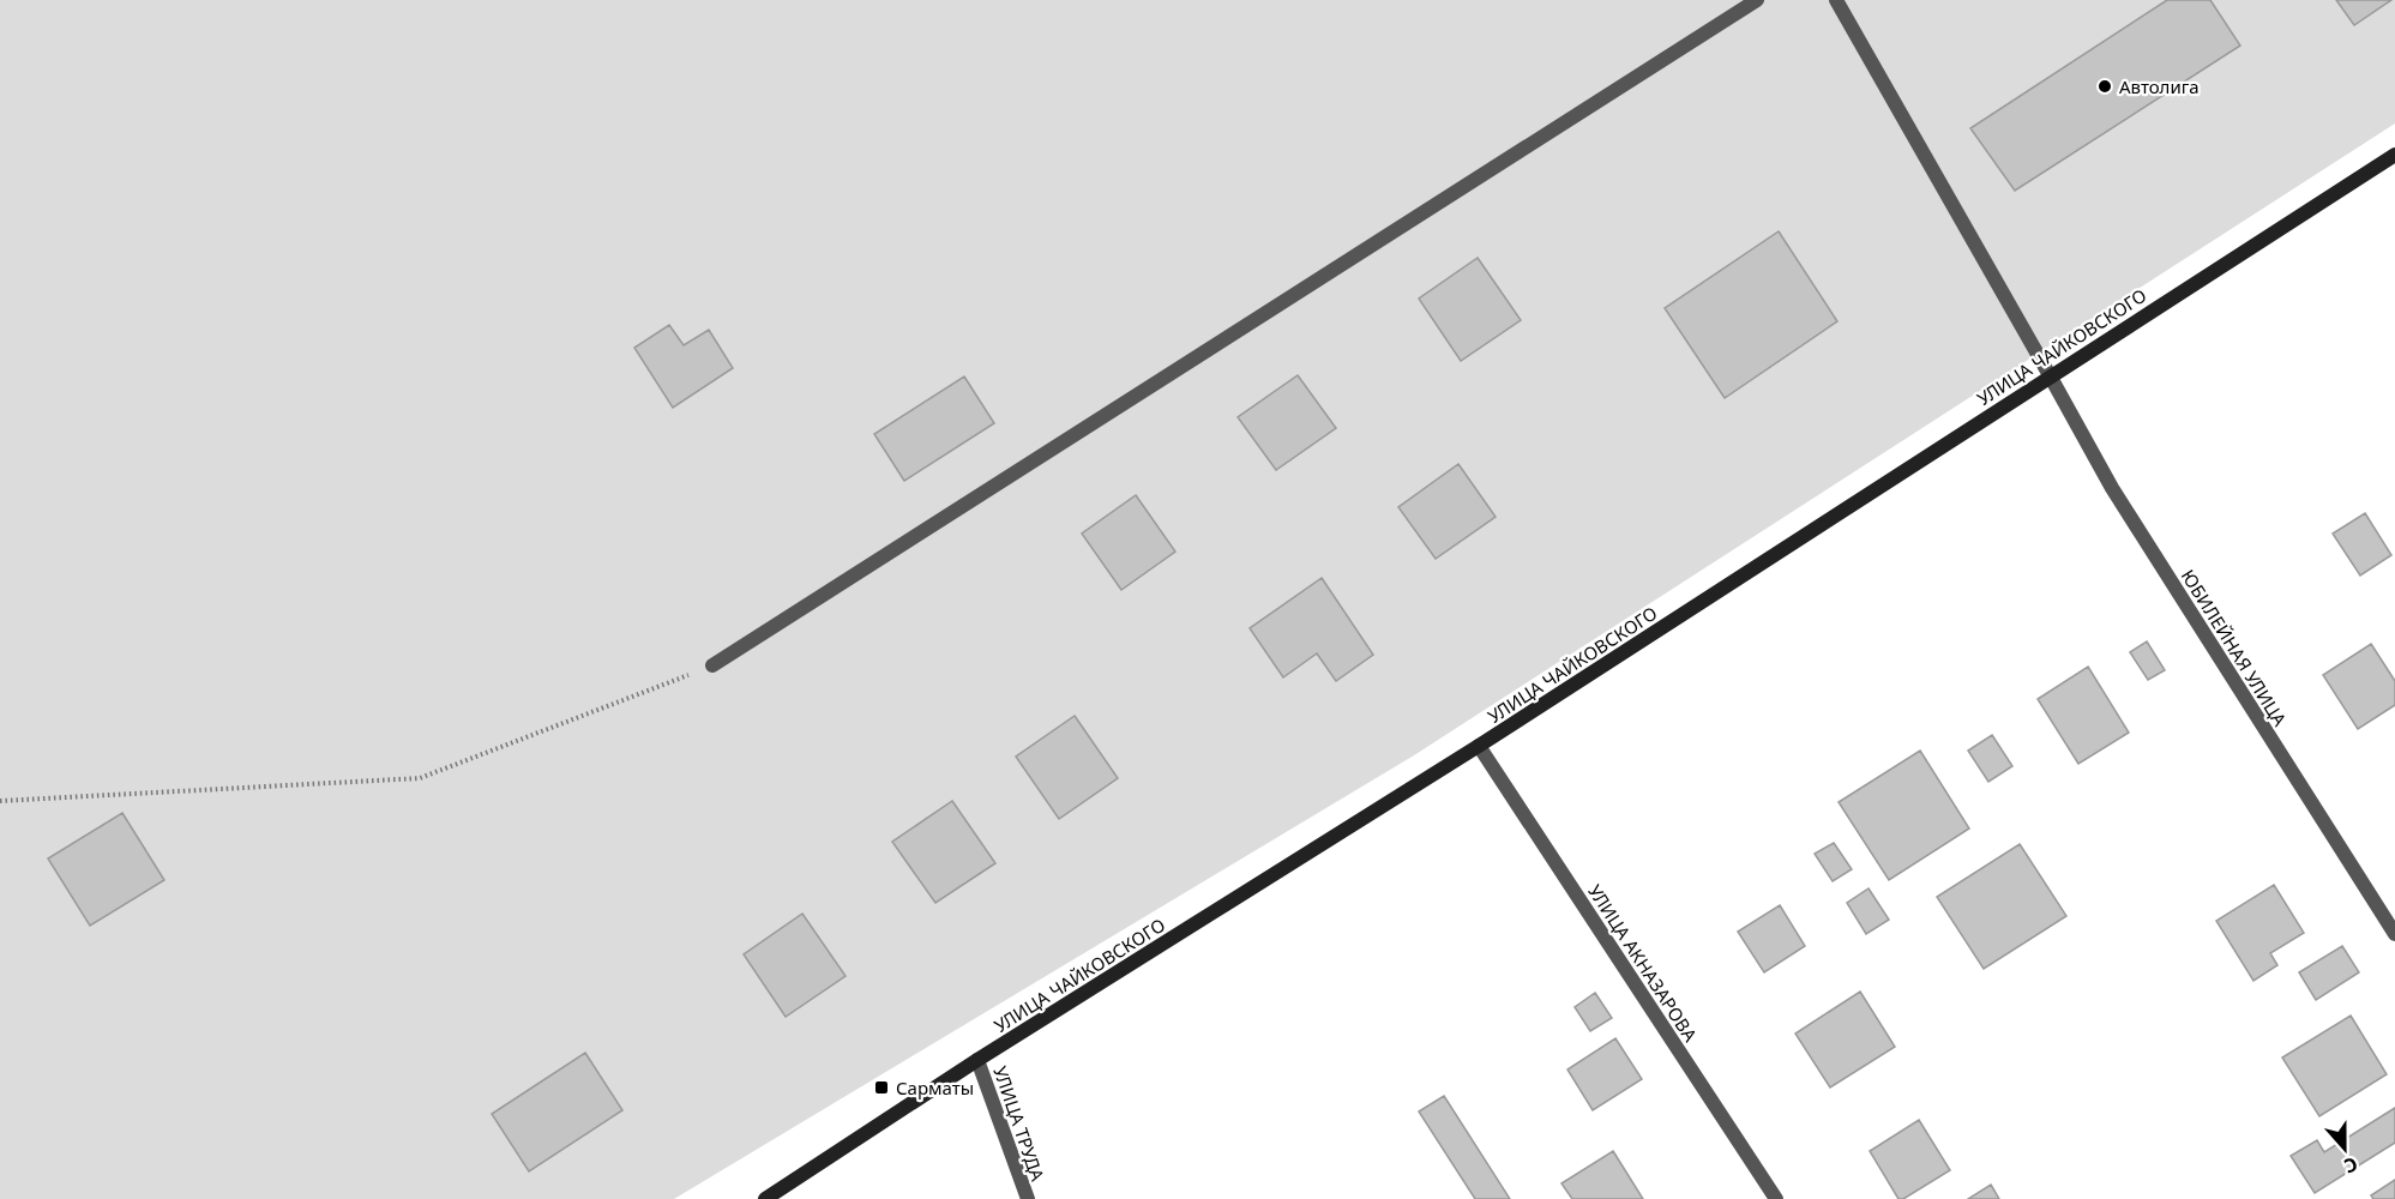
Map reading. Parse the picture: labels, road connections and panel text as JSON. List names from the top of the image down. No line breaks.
{"streets":{"street":["УЛИЦА ЧАЙКОВСКОГО","ЮБИЛЕЙНАЯ УЛИЦА","УЛИЦА АКНАЗАРОВА","УЛИЦА ТРУДА"]},"crossings":[["УЛИЦА ЧАЙКОВСКОГО","ЮБИЛЕЙНАЯ УЛИЦА"],["УЛИЦА ЧАЙКОВСКОГО","УЛИЦА АКНАЗАРОВА"],["УЛИЦА ЧАЙКОВСКОГО","УЛИЦА ТРУДА"]],"places":{"other":["Автолига"],"transit":["Сарматы"]},"north":"bottom"}
